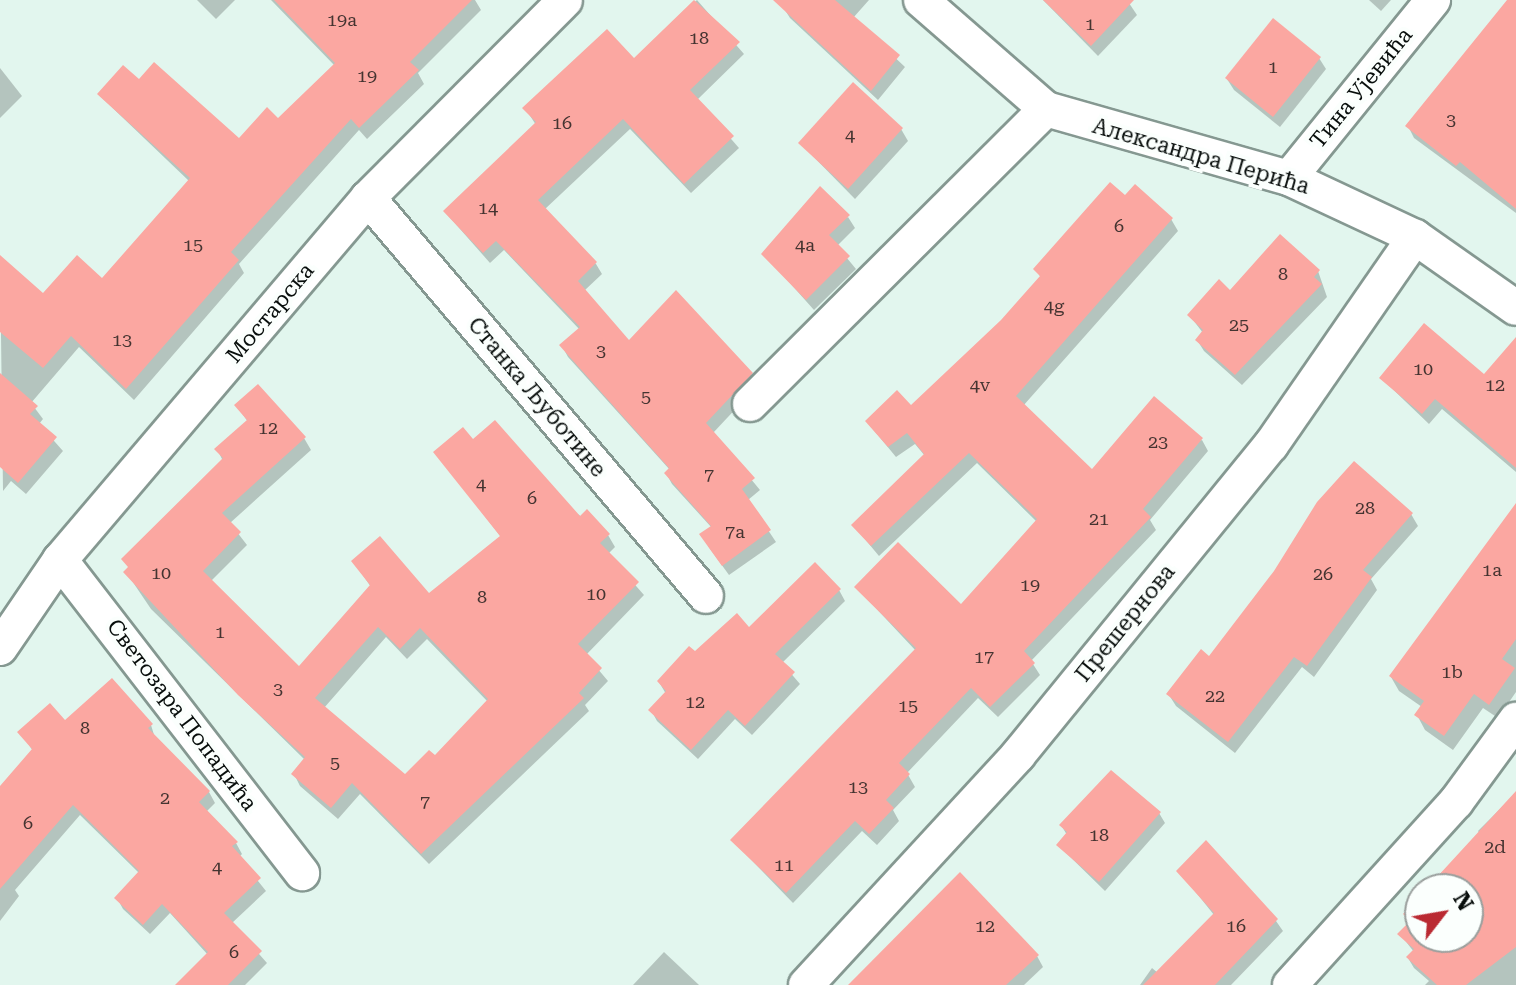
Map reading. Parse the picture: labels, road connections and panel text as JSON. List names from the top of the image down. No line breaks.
{"streets":{"street":["Тина Ујевића","Александра Перића","Мостарска","Станка Љуботине","Прешернова","Светозара Попадића"]},"crossings":[["Тина Ујевића","Александра Перића"],["Александра Перића","Прешернова"],["Мостарска","Станка Љуботине"],["Мостарска","Светозара Попадића"]],"house_numbers":["19a","1","18","1","19","3","16","4","14","6","15","4a","8","4g","25","13","3","10","4v","12","5","12","23","7","4","6","28","21","7a","1a","10","26","19","10","8","1","17","1b","3","22","12","15","8","5","13","2","7","6","18","2d","11","4","12","16","6"],"north":"top right"}
